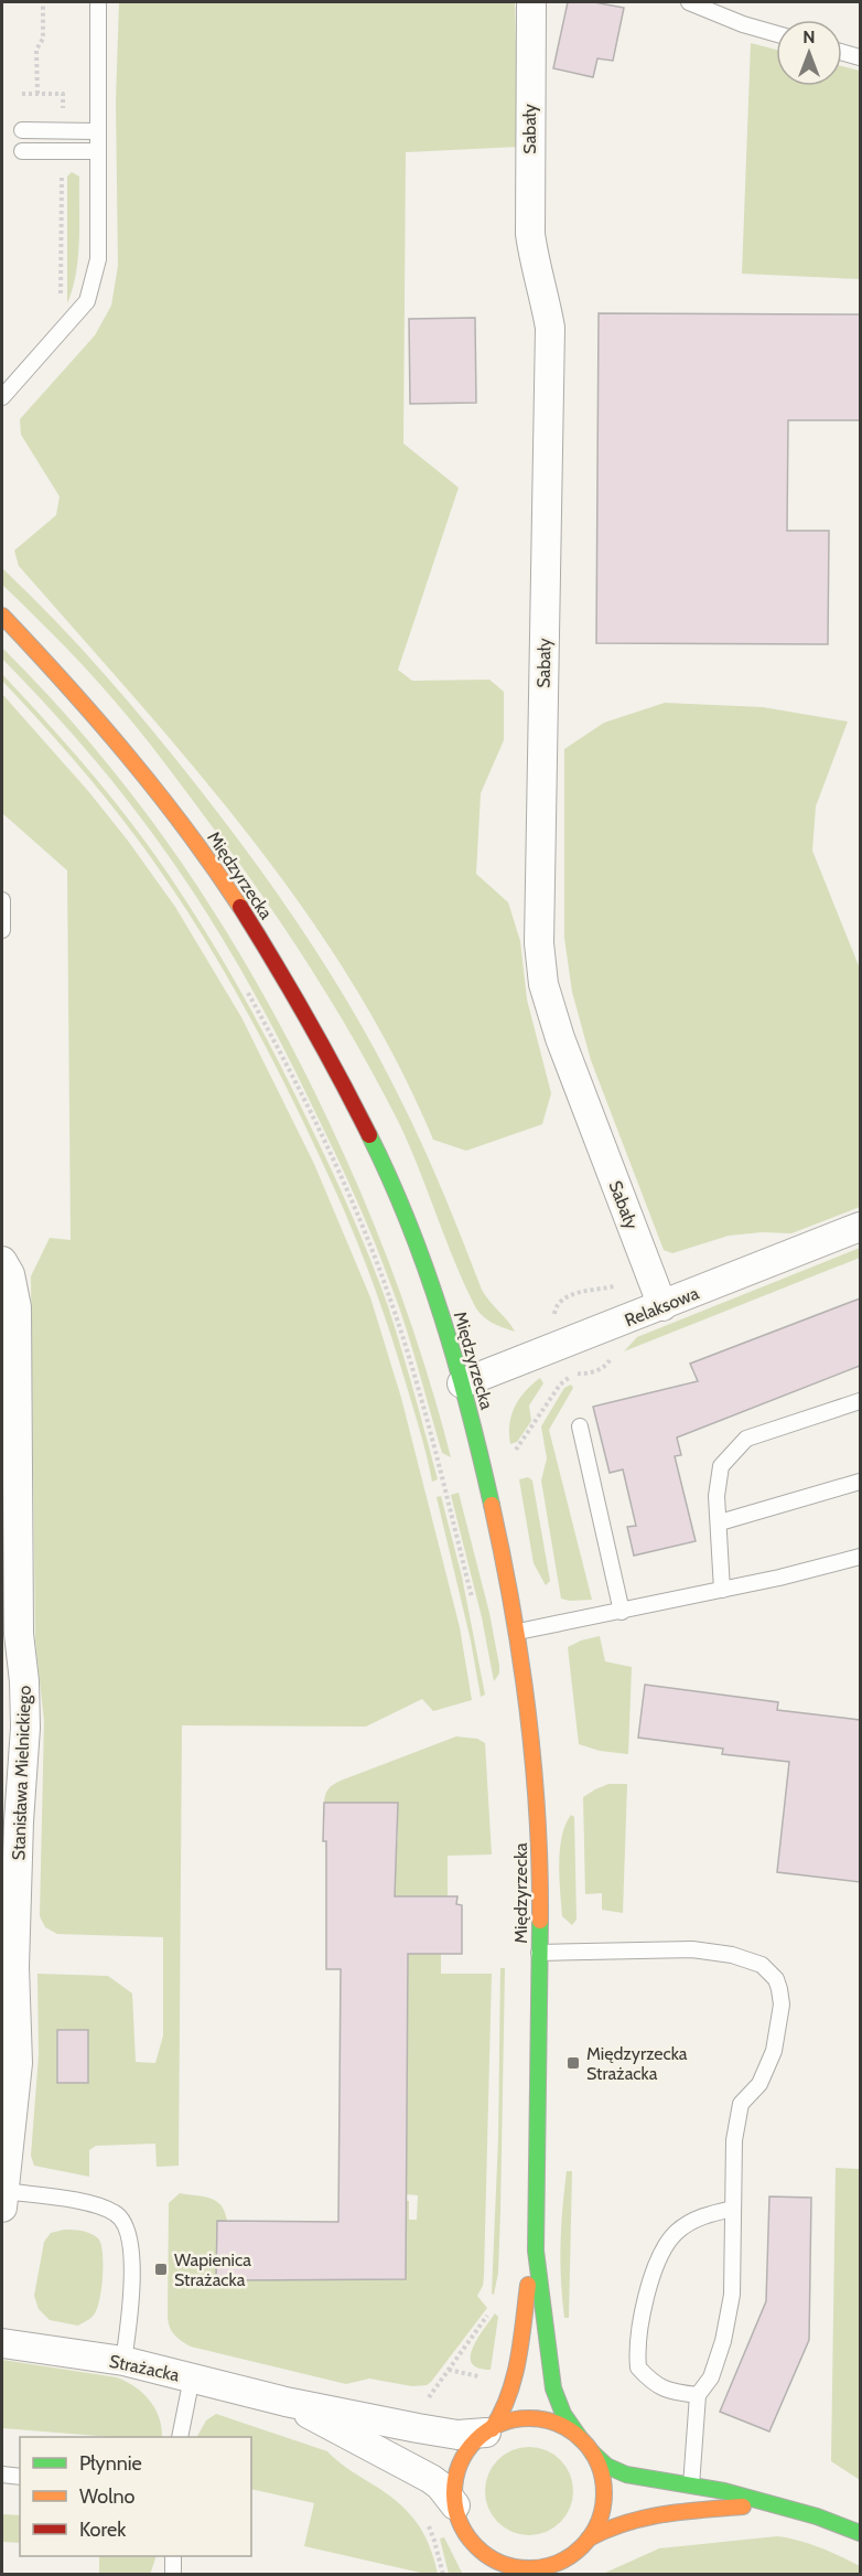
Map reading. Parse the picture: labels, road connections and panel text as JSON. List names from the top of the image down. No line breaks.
{"streets":{"main road":["Międzyrzecka"],"street":["Sabały","Relaksowa","Stanisława Mielnickiego","Strażacka"]},"crossings":[["Sabały","Relaksowa"],["Międzyrzecka","Relaksowa"],["Międzyrzecka","Strażacka"]],"places":{"transit":["Międzyrzecka Strażacka","Wapienica Strażacka"]},"legend":["Płynnie","Wolno","Korek"],"north":"top"}
